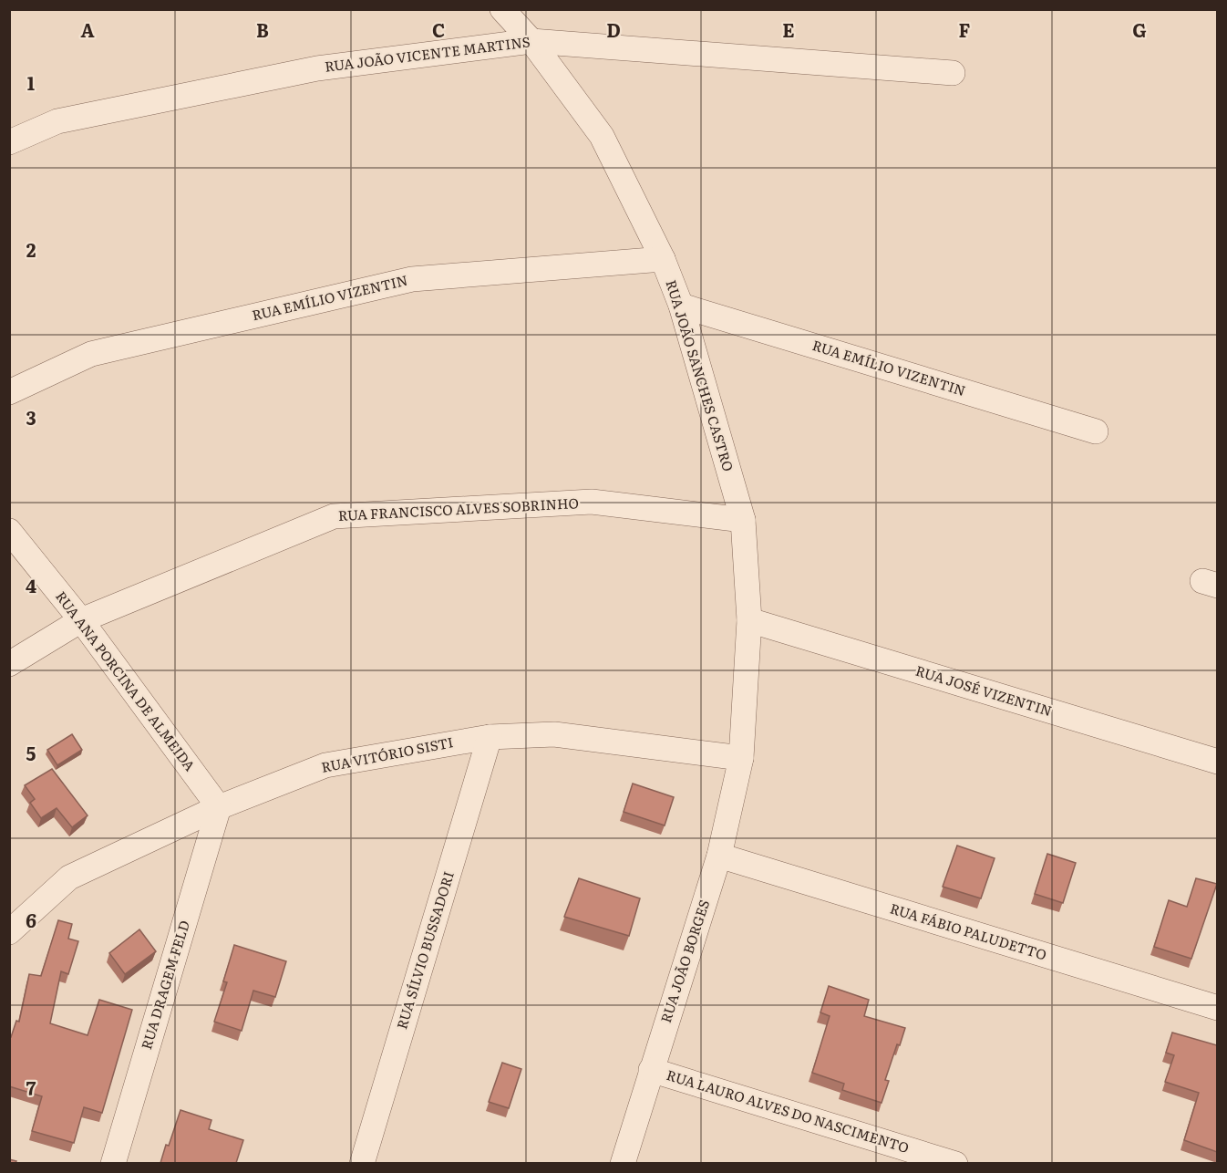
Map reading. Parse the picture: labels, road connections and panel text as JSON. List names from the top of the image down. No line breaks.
{"streets":{"street":["RUA JOÃO VICENTE MARTINS","RUA EMÍLIO VIZENTIN","RUA JOÃO SANCHES CASTRO","RUA FRANCISCO ALVES SOBRINHO","RUA ANA PORCINA DE ALMEIDA","RUA JOSÉ VIZENTIN","RUA VITÓRIO SISTI","RUA FÁBIO PALUDETTO","RUA SÍLVIO BUSSADORI","RUA JOÃO BORGES","RUA DRAGEM FELD","RUA LAURO ALVES DO NASCIMENTO"]},"crossings":[["RUA JOÃO VICENTE MARTINS","RUA JOÃO SANCHES CASTRO"],["RUA EMÍLIO VIZENTIN","RUA JOÃO SANCHES CASTRO"],["RUA JOÃO SANCHES CASTRO","RUA FRANCISCO ALVES SOBRINHO"],["RUA JOÃO SANCHES CASTRO","RUA JOSÉ VIZENTIN"],["RUA JOÃO SANCHES CASTRO","RUA VITÓRIO SISTI"],["RUA JOÃO SANCHES CASTRO","RUA JOÃO BORGES"],["RUA FRANCISCO ALVES SOBRINHO","RUA ANA PORCINA DE ALMEIDA"],["RUA ANA PORCINA DE ALMEIDA","RUA VITÓRIO SISTI"],["RUA ANA PORCINA DE ALMEIDA","RUA DRAGEM FELD"],["RUA VITÓRIO SISTI","RUA SÍLVIO BUSSADORI"],["RUA VITÓRIO SISTI","RUA JOÃO BORGES"],["RUA VITÓRIO SISTI","RUA DRAGEM FELD"],["RUA FÁBIO PALUDETTO","RUA JOÃO BORGES"],["RUA JOÃO BORGES","RUA LAURO ALVES DO NASCIMENTO"]],"grid":{"columns":["A","B","C","D","E","F","G"],"rows":["1","2","3","4","5","6","7"]}}
